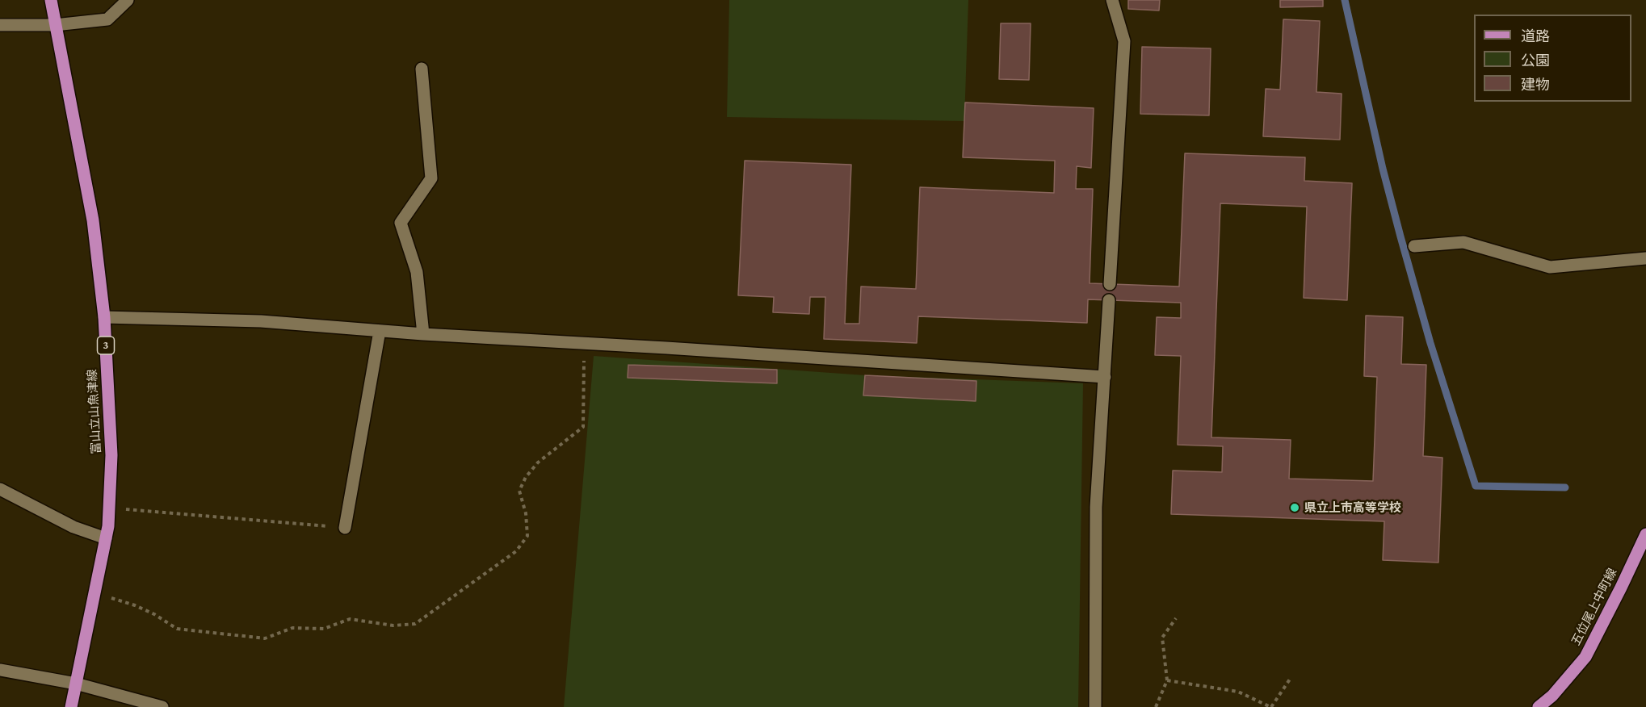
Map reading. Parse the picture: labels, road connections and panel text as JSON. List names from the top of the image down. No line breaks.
{"streets":{"main road":["3","富山立山魚津線","五位尾上中町線"]},"places":["県立上市高等学校"],"legend":["道路","公園","建物"]}
